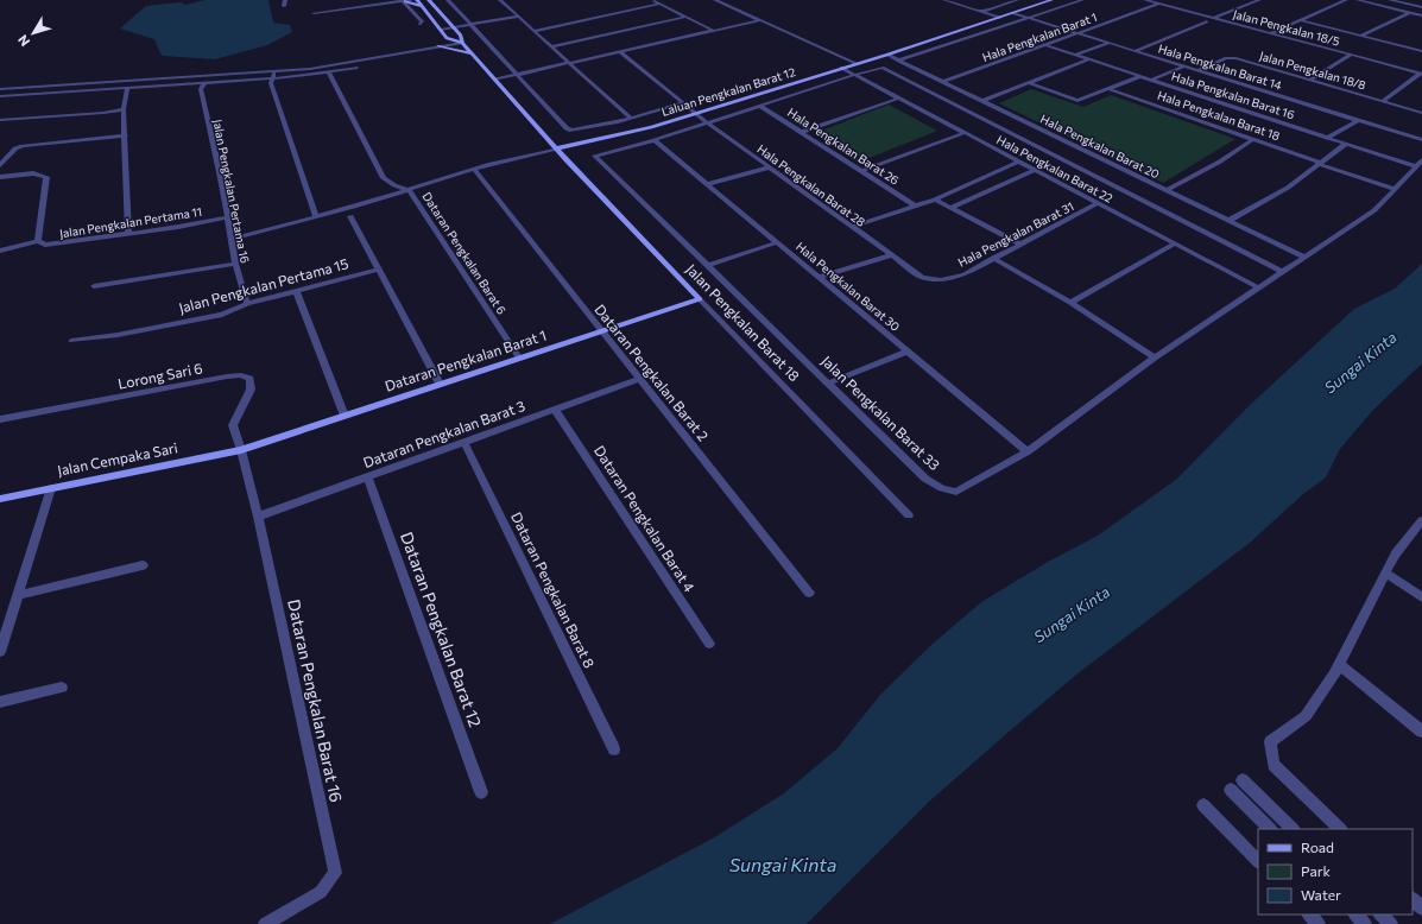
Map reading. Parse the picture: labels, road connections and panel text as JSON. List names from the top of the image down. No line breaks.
{"streets":{"street":["Jalan Pengkalan 18/5","Hala Pengkalan Barat 1","Hala Pengkalan Barat 14","Jalan Pengkalan 18/8","Laluan Pengkalan Barat 12","Hala Pengkalan Barat 16","Hala Pengkalan Barat 18","Hala Pengkalan Barat 26","Hala Pengkalan Barat 20","Hala Pengkalan Barat 22","Hala Pengkalan Barat 28","Jalan Pengkalan Pertama 16","Jalan Pengkalan Pertama 11","Hala Pengkalan Barat 31","Dataran Pengkalan Barat 6","Jalan Pengkalan Pertama 15","Hala Pengkalan Barat 30","Jalan Pengkalan Barat 18","Dataran Pengkalan Barat 1","Dataran Pengkalan Barat 2","Lorong Sari 6","Jalan Pengkalan Barat 33","Dataran Pengkalan Barat 3","Jalan Cempaka Sari","Dataran Pengkalan Barat 4","Dataran Pengkalan Barat 8","Dataran Pengkalan Barat 12","Dataran Pengkalan Barat 16"]},"crossings":[["Jalan Pengkalan 18/5","Hala Pengkalan Barat 1"],["Hala Pengkalan Barat 1","Hala Pengkalan Barat 14"],["Hala Pengkalan Barat 1","Hala Pengkalan Barat 16"],["Hala Pengkalan Barat 1","Hala Pengkalan Barat 20"],["Hala Pengkalan Barat 14","Jalan Pengkalan 18/8"],["Hala Pengkalan Barat 14","Laluan Pengkalan Barat 12"],["Laluan Pengkalan Barat 12","Hala Pengkalan Barat 20"],["Laluan Pengkalan Barat 12","Hala Pengkalan Barat 22"],["Laluan Pengkalan Barat 12","Hala Pengkalan Barat 28"],["Laluan Pengkalan Barat 12","Jalan Pengkalan Pertama 16"],["Laluan Pengkalan Barat 12","Dataran Pengkalan Barat 6"],["Laluan Pengkalan Barat 12","Jalan Pengkalan Barat 18"],["Laluan Pengkalan Barat 12","Dataran Pengkalan Barat 2"],["Hala Pengkalan Barat 16","Jalan Pengkalan Barat 33"],["Hala Pengkalan Barat 18","Jalan Pengkalan Barat 33"],["Hala Pengkalan Barat 20","Jalan Pengkalan Barat 33"],["Hala Pengkalan Barat 22","Hala Pengkalan Barat 31"],["Hala Pengkalan Barat 22","Jalan Pengkalan Barat 33"],["Hala Pengkalan Barat 28","Hala Pengkalan Barat 31"],["Jalan Pengkalan Pertama 16","Jalan Pengkalan Pertama 11"],["Jalan Pengkalan Pertama 16","Jalan Pengkalan Pertama 15"],["Dataran Pengkalan Barat 6","Dataran Pengkalan Barat 1"],["Hala Pengkalan Barat 30","Jalan Pengkalan Barat 33"],["Jalan Pengkalan Barat 18","Dataran Pengkalan Barat 1"],["Dataran Pengkalan Barat 1","Dataran Pengkalan Barat 2"],["Dataran Pengkalan Barat 1","Lorong Sari 6"],["Dataran Pengkalan Barat 1","Jalan Cempaka Sari"],["Dataran Pengkalan Barat 1","Dataran Pengkalan Barat 16"],["Dataran Pengkalan Barat 2","Dataran Pengkalan Barat 3"],["Lorong Sari 6","Jalan Cempaka Sari"],["Lorong Sari 6","Dataran Pengkalan Barat 16"],["Dataran Pengkalan Barat 3","Dataran Pengkalan Barat 4"],["Dataran Pengkalan Barat 3","Dataran Pengkalan Barat 8"],["Dataran Pengkalan Barat 3","Dataran Pengkalan Barat 12"],["Dataran Pengkalan Barat 3","Dataran Pengkalan Barat 16"],["Jalan Cempaka Sari","Dataran Pengkalan Barat 16"]],"water":["Sungai Kinta"],"legend":["Road","Park","Water"],"north":"bottom left"}
